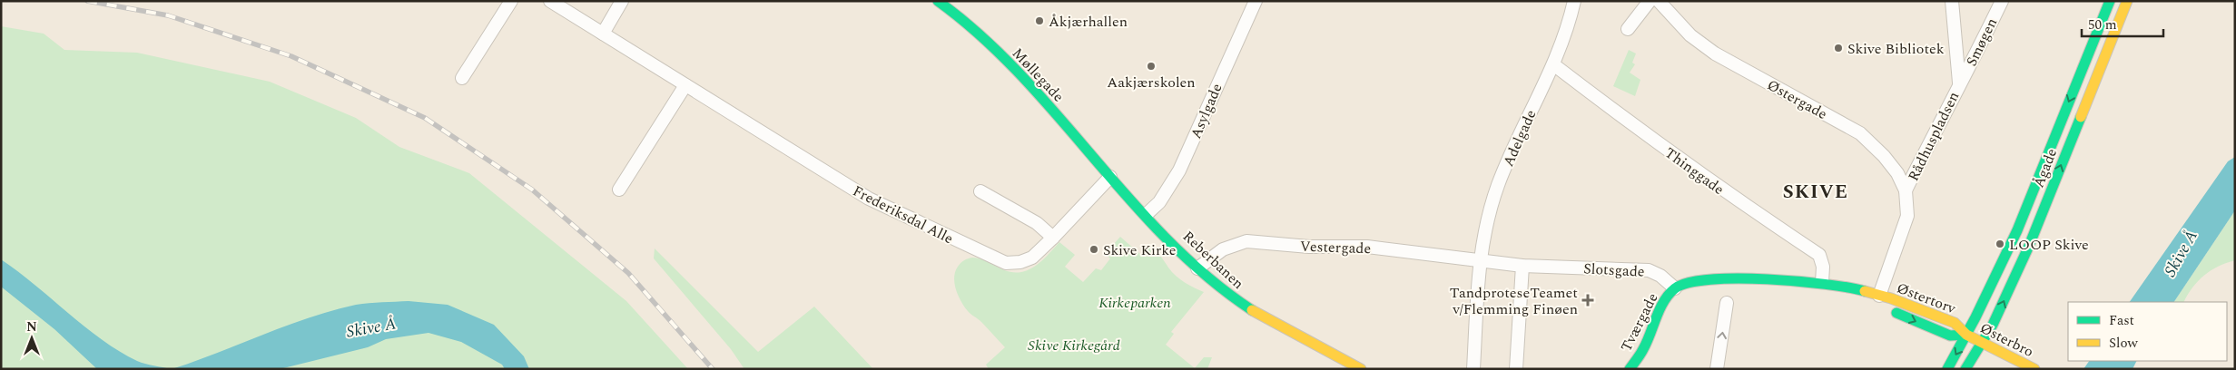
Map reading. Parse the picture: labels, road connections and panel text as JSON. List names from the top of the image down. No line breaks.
{"streets":{"street":["Smøgen","Møllegade","Østergade","Asylgade","Rådhuspladsen","Adelgade","Ågade","Thinggade","Frederiksdal Alle","Vestergade","Reberbanen","Slotsgade","Østertorv","Tværgade","Østerbro"]},"crossings":[["Smøgen","Rådhuspladsen"],["Møllegade","Frederiksdal Alle"],["Møllegade","Reberbanen"],["Østergade","Rådhuspladsen"],["Østergade","Østertorv"],["Asylgade","Reberbanen"],["Adelgade","Thinggade"],["Adelgade","Vestergade"],["Adelgade","Slotsgade"],["Ågade","Østertorv"],["Ågade","Østerbro"],["Thinggade","Østertorv"],["Frederiksdal Alle","Reberbanen"],["Vestergade","Reberbanen"],["Vestergade","Slotsgade"],["Slotsgade","Tværgade"],["Østertorv","Østerbro"]],"districts":["SKIVE"],"water":["Skive Å"],"parks":["Kirkeparken","Skive Kirkegård"],"places":{"other":["Åkjærhallen","Skive Bibliotek","Aakjærskolen","LOOP Skive","Skive Kirke"],"health":["TandproteseTeamet v/Flemming Finøen"]},"legend":["Fast","Slow"],"scale_bar":"50 m","north":"top"}
